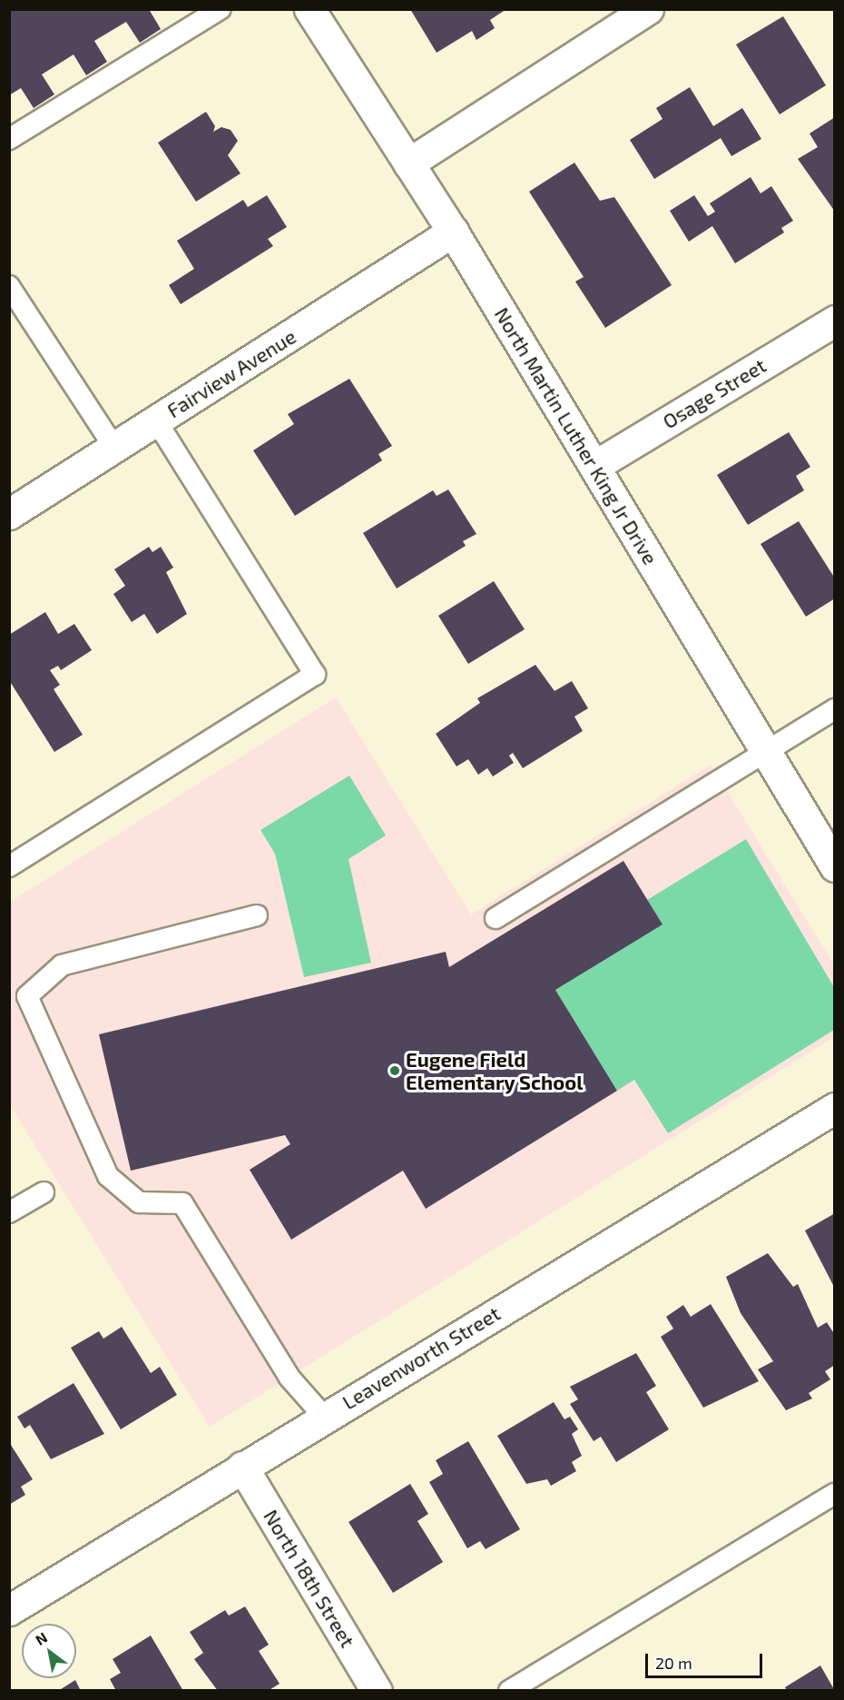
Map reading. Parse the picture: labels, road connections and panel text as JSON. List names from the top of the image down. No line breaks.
{"streets":{"street":["Fairview Avenue","Osage Street","North Martin Luther King Jr Drive","Leavenworth Street","North 18th Street"]},"crossings":[["Fairview Avenue","North Martin Luther King Jr Drive"],["Osage Street","North Martin Luther King Jr Drive"],["Leavenworth Street","North 18th Street"]],"places":["Eugene Field Elementary School"],"scale_bar":"20 m","north":"top left"}
